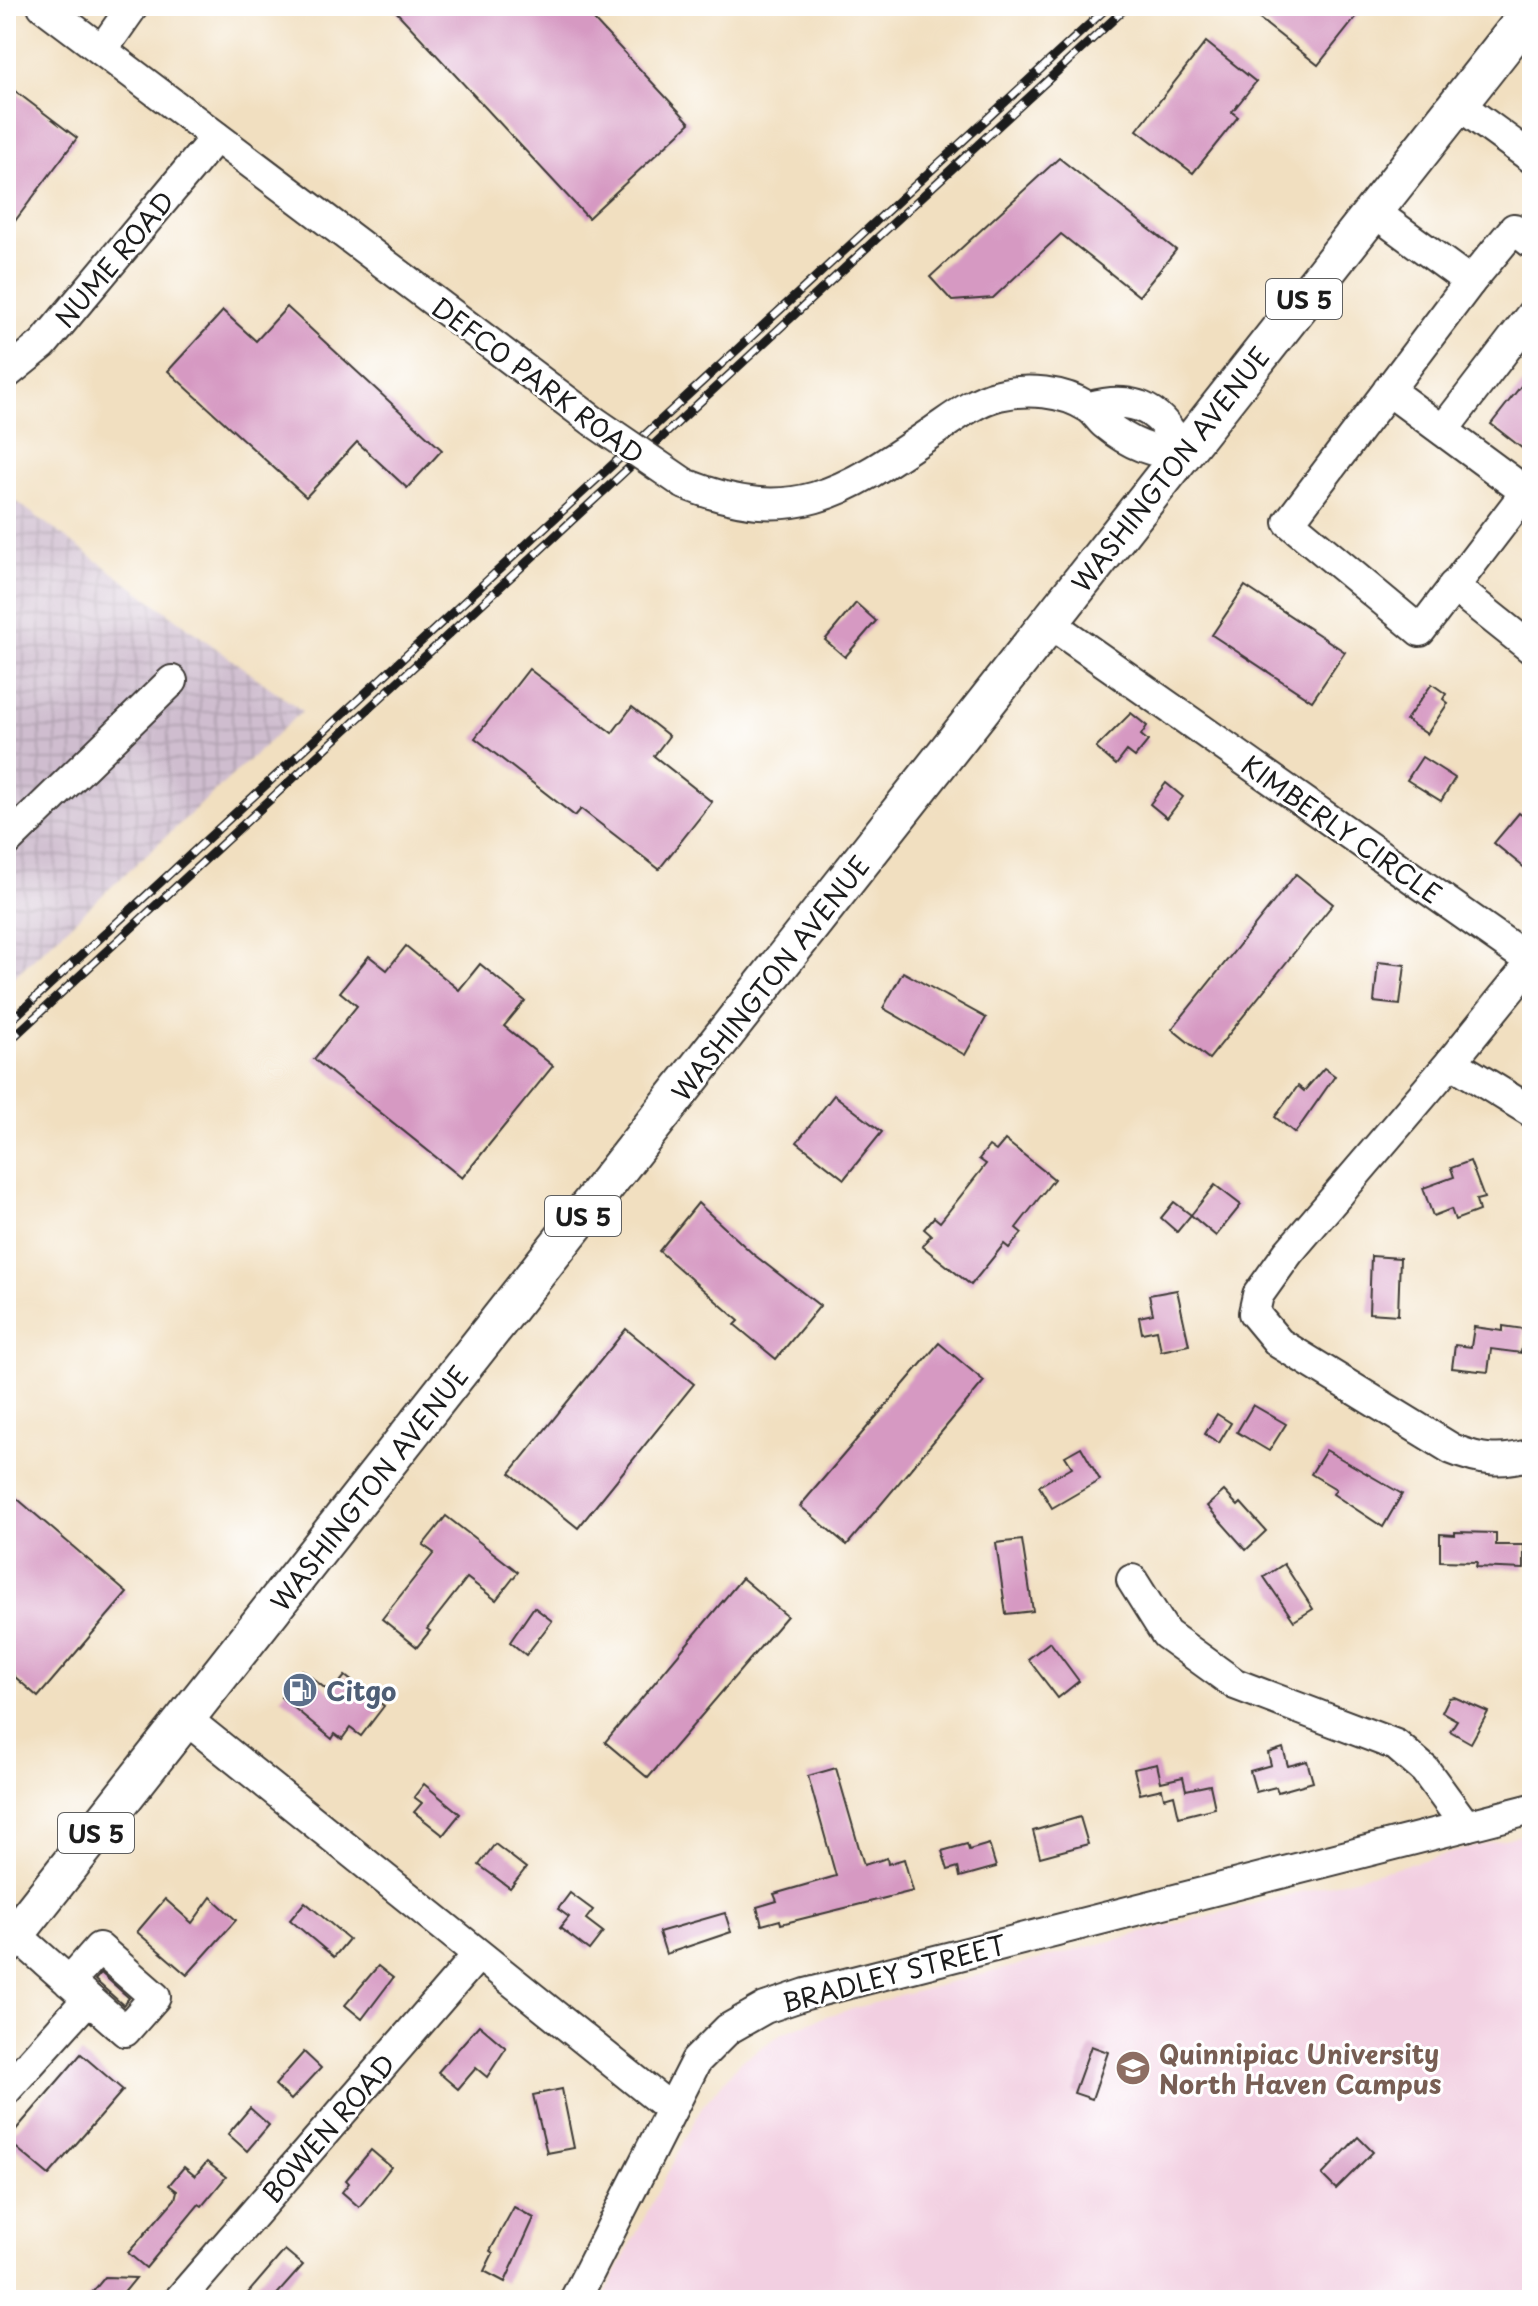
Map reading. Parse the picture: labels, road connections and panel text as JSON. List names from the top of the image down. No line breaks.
{"streets":{"main road":["US 5","WASHINGTON AVENUE"],"street":["NUME ROAD","DEFCO PARK ROAD","KIMBERLY CIRCLE","BRADLEY STREET","BOWEN ROAD"]},"crossings":[["NUME ROAD","DEFCO PARK ROAD"],["DEFCO PARK ROAD","WASHINGTON AVENUE"],["WASHINGTON AVENUE","KIMBERLY CIRCLE"]],"places":{"fuel station":["Citgo"],"school or university":["Quinnipiac University North Haven Campus"]}}
